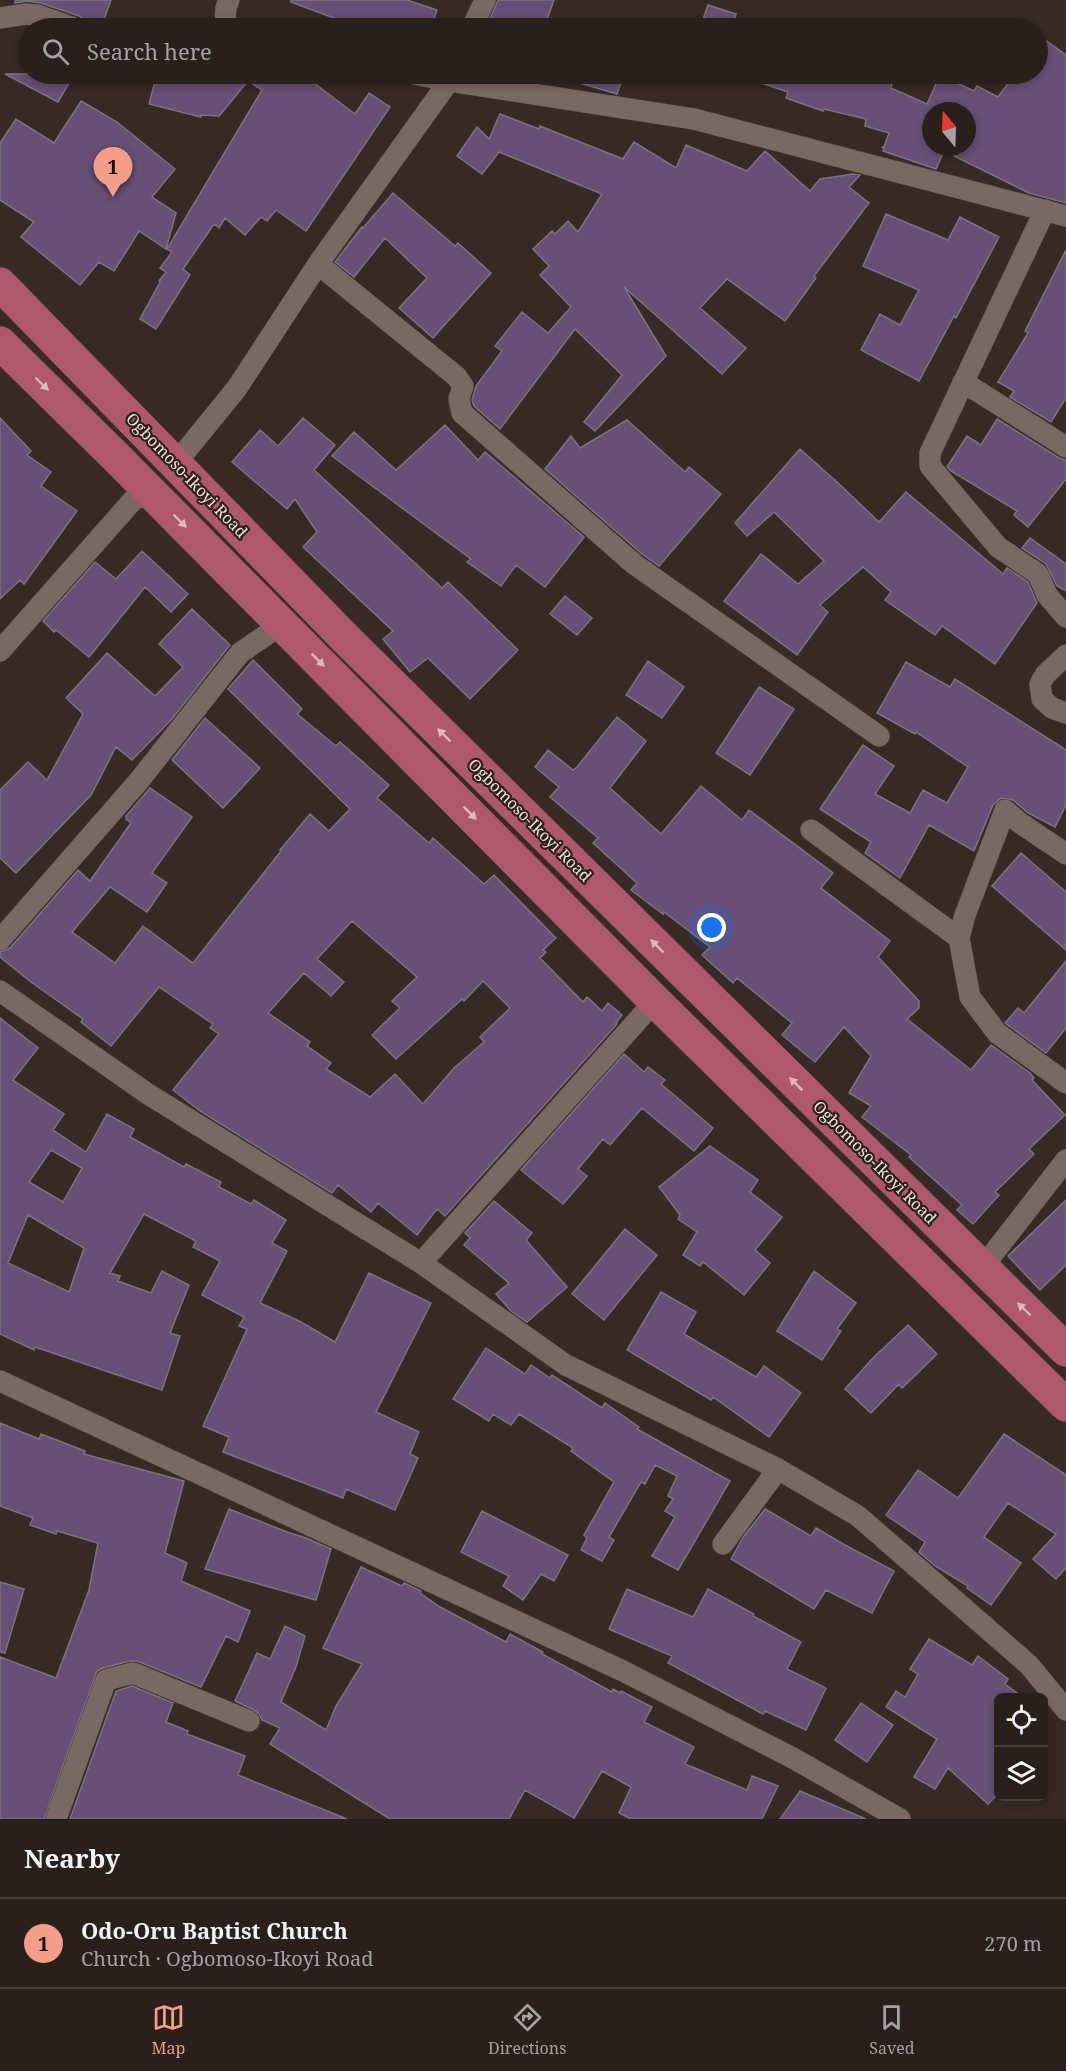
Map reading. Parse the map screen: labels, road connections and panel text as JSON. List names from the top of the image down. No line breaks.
{"streets":{"main road":["Ogbomoso-Ikoyi Road"]},"north":"top","page":{"search":"Search here","pins":"1","heading":"Nearby","list":[{"mark":"1","name":"Odo-Oru Baptist Church","note":"Church · Ogbomoso-Ikoyi Road","value":"270 m"}],"nav":["Map","Directions","Saved"]}}
